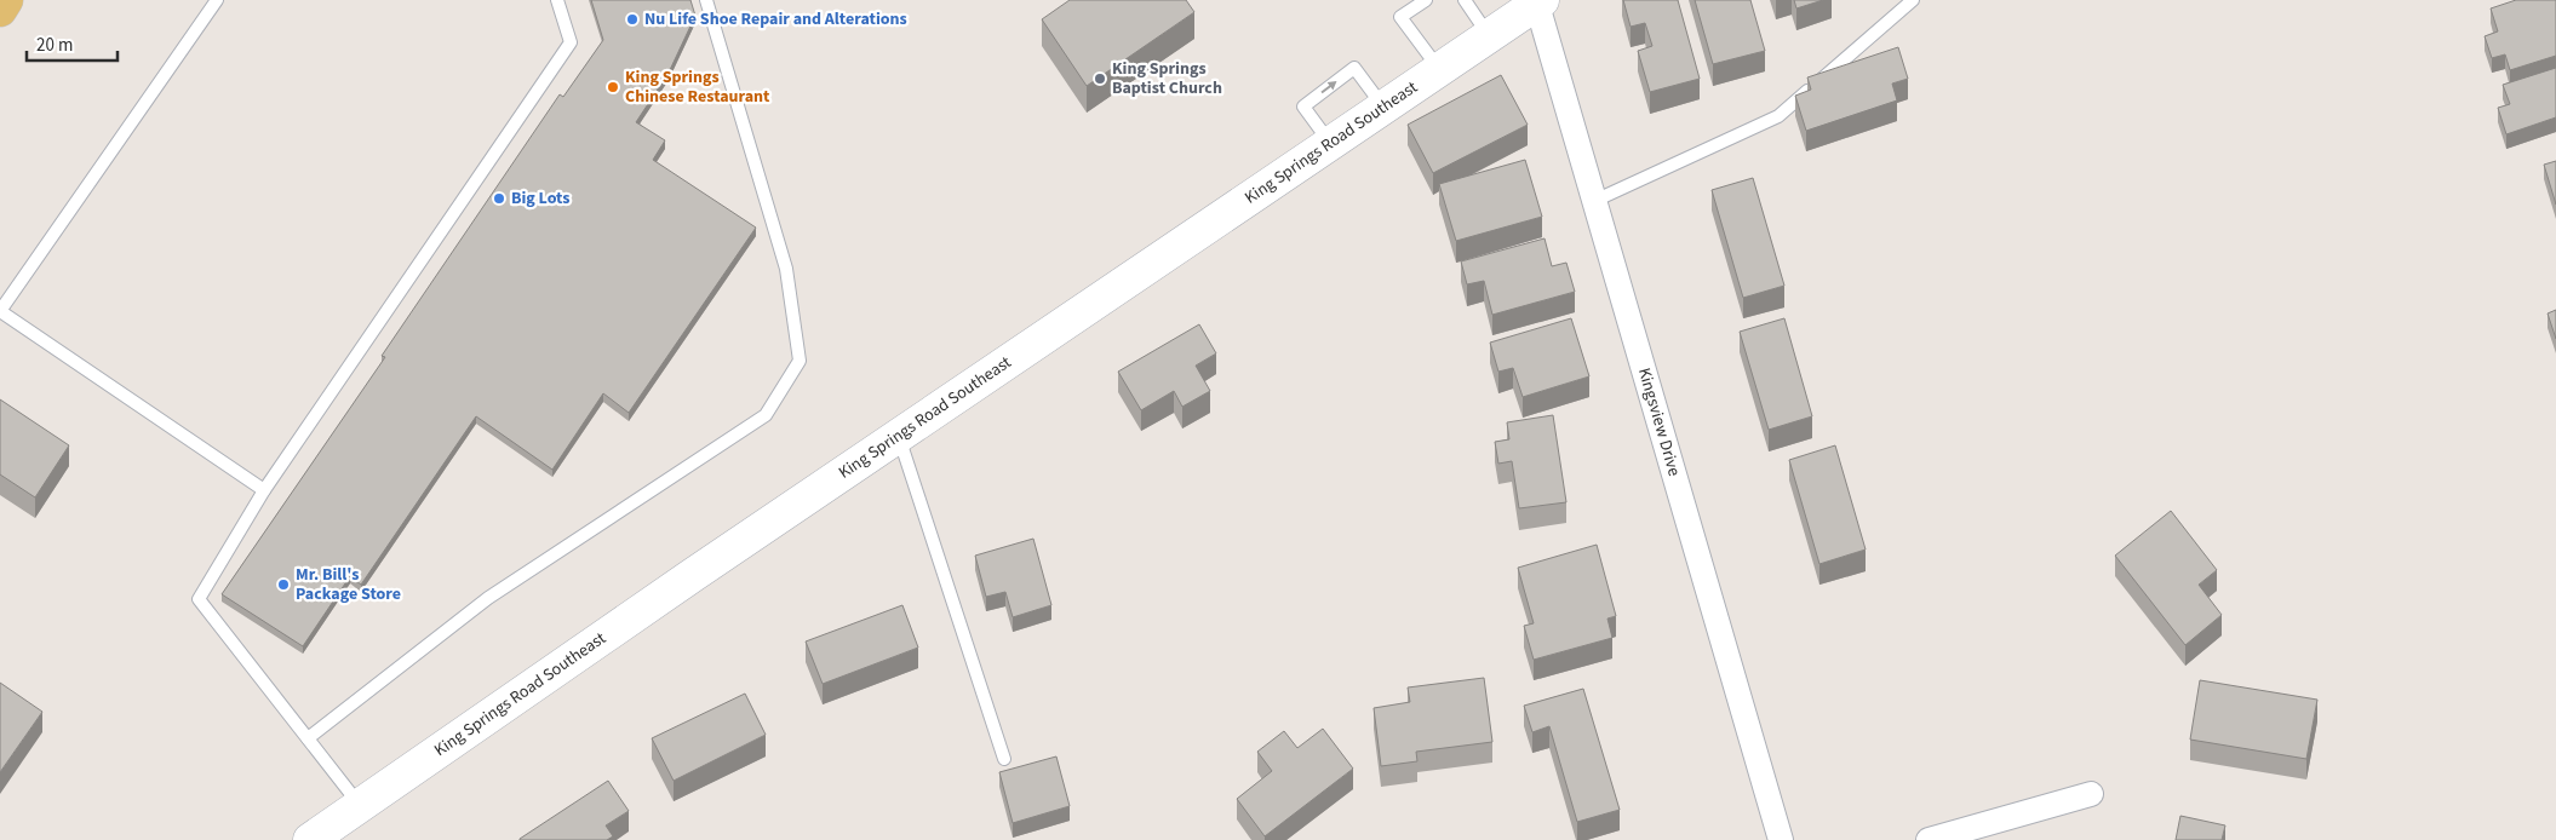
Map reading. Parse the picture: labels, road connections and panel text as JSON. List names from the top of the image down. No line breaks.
{"streets":{"street":["King Springs Road Southeast","Kingsview Drive"]},"crossings":[["King Springs Road Southeast","Kingsview Drive"]],"places":["Nu Life Shoe Repair and Alterations","King Springs Baptist Church","King Springs Chinese Restaurant","Big Lots","Mr. Bill's Package Store"],"scale_bar":"20 m"}
